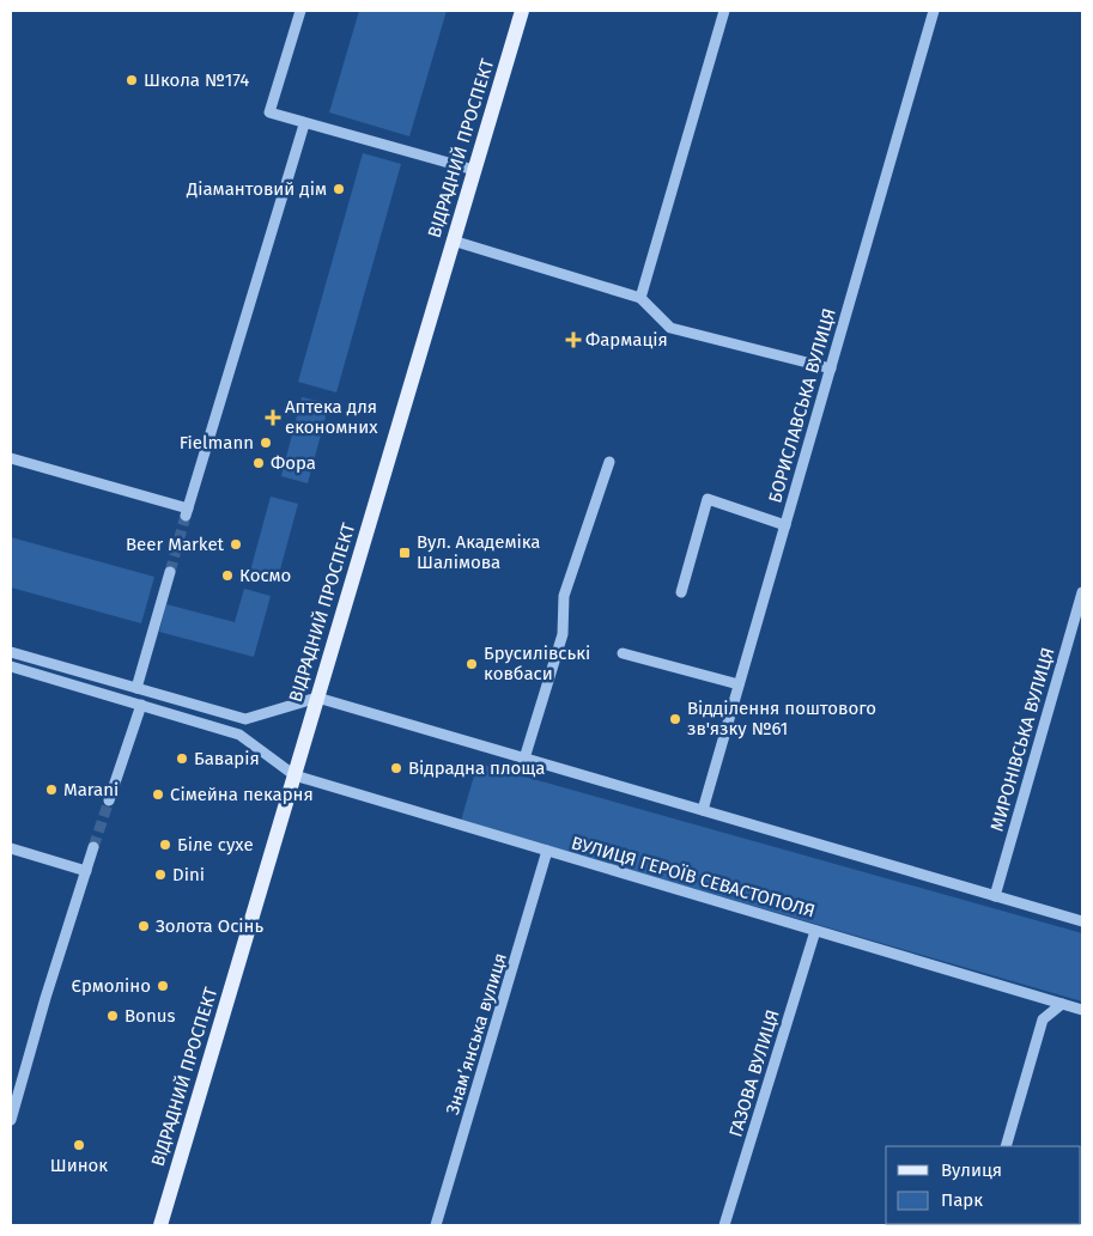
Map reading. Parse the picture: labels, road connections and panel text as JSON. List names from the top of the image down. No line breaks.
{"streets":{"main road":["ВІДРАДНИЙ ПРОСПЕКТ"],"street":["БОРИСЛАВСЬКА ВУЛИЦЯ","МИРОНІВСЬКА ВУЛИЦЯ","ВУЛИЦЯ ГЕРОЇВ СЕВАСТОПОЛЯ","Знамʼянська вулиця","ГАЗОВА ВУЛИЦЯ"]},"crossings":[["ВІДРАДНИЙ ПРОСПЕКТ","ВУЛИЦЯ ГЕРОЇВ СЕВАСТОПОЛЯ"],["ВУЛИЦЯ ГЕРОЇВ СЕВАСТОПОЛЯ","Знамʼянська вулиця"],["ВУЛИЦЯ ГЕРОЇВ СЕВАСТОПОЛЯ","ГАЗОВА ВУЛИЦЯ"]],"places":{"other":["Школа №174","Діамантовий дім","Fielmann","Фора","Beer Market","Космо","Брусилівські ковбаси","Відділення поштового зв'язку №61","Баварія","Відрадна площа","Marani","Сімейна пекарня","Біле сухе","Dini","Золота Осінь","Єрмоліно","Bonus","Шинок"],"health":["Фармація","Аптека для економних"],"transit":["Вул. Академіка Шалімова"]},"legend":["Вулиця","Парк"]}
